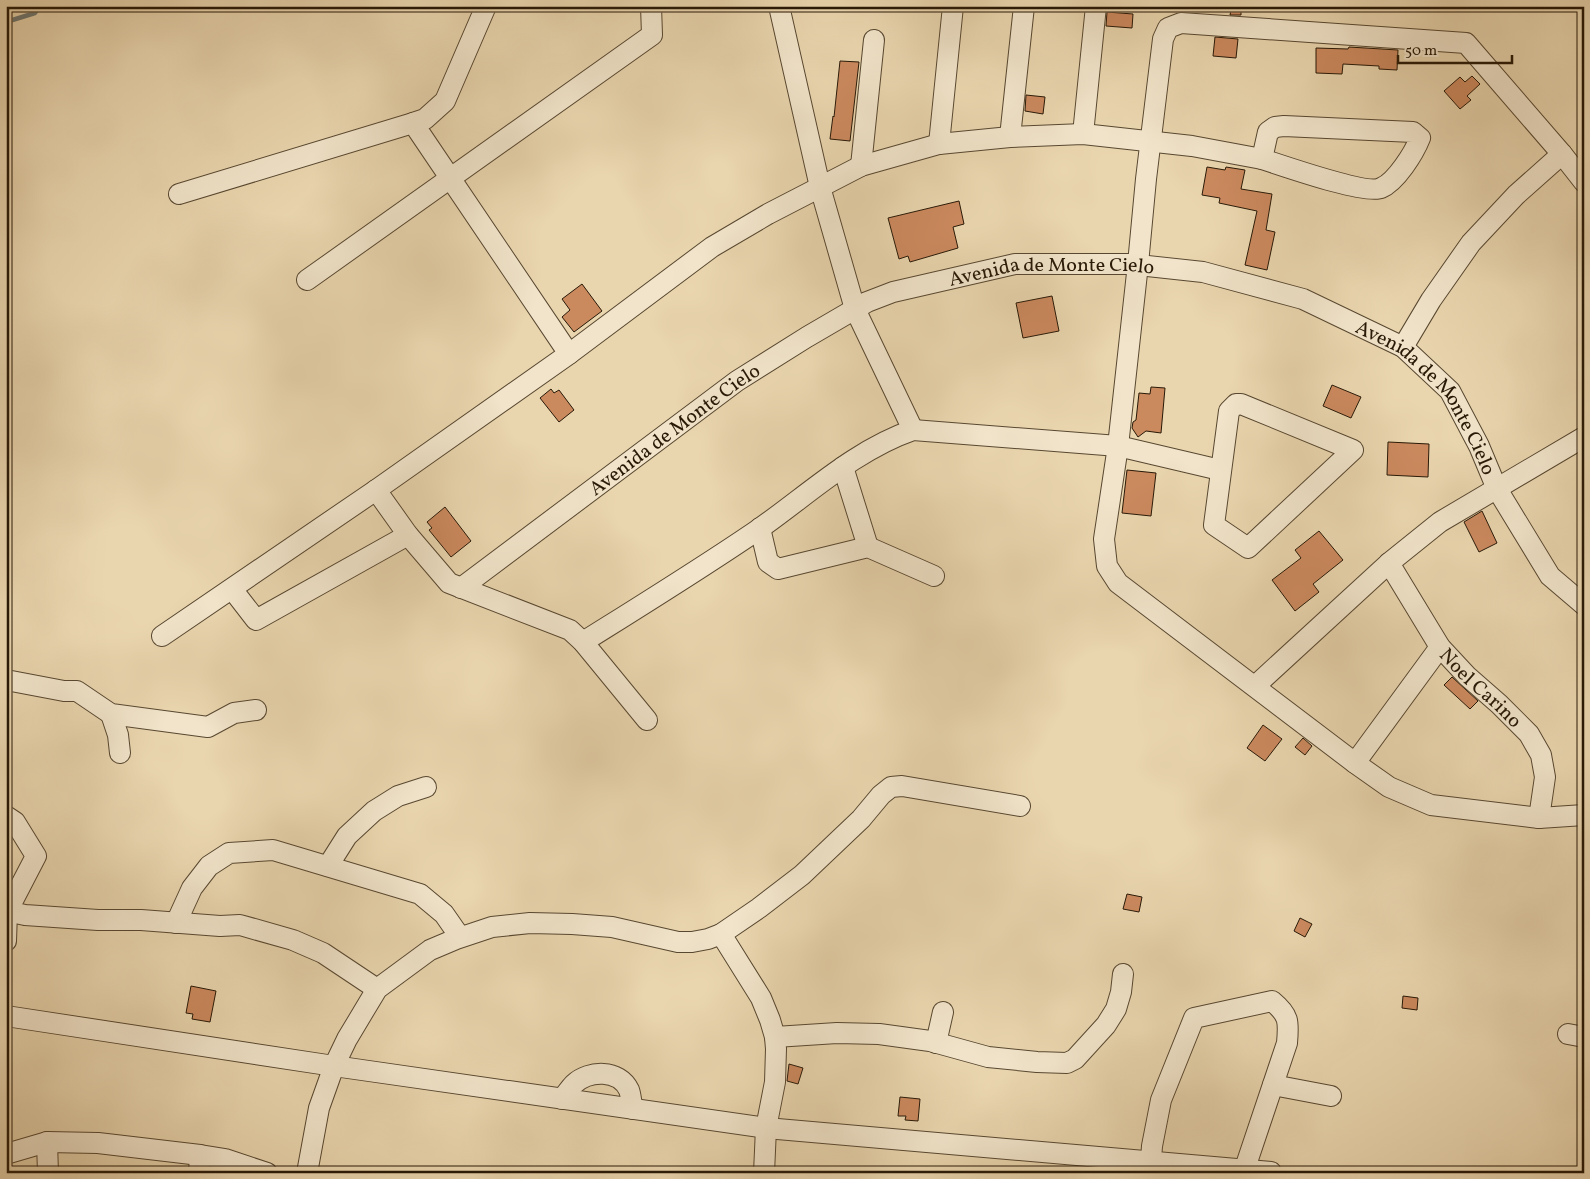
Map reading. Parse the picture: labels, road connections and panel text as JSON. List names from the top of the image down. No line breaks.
{"streets":{"street":["Avenida de Monte Cielo","Noel Carino"]},"scale_bar":"50 m"}
